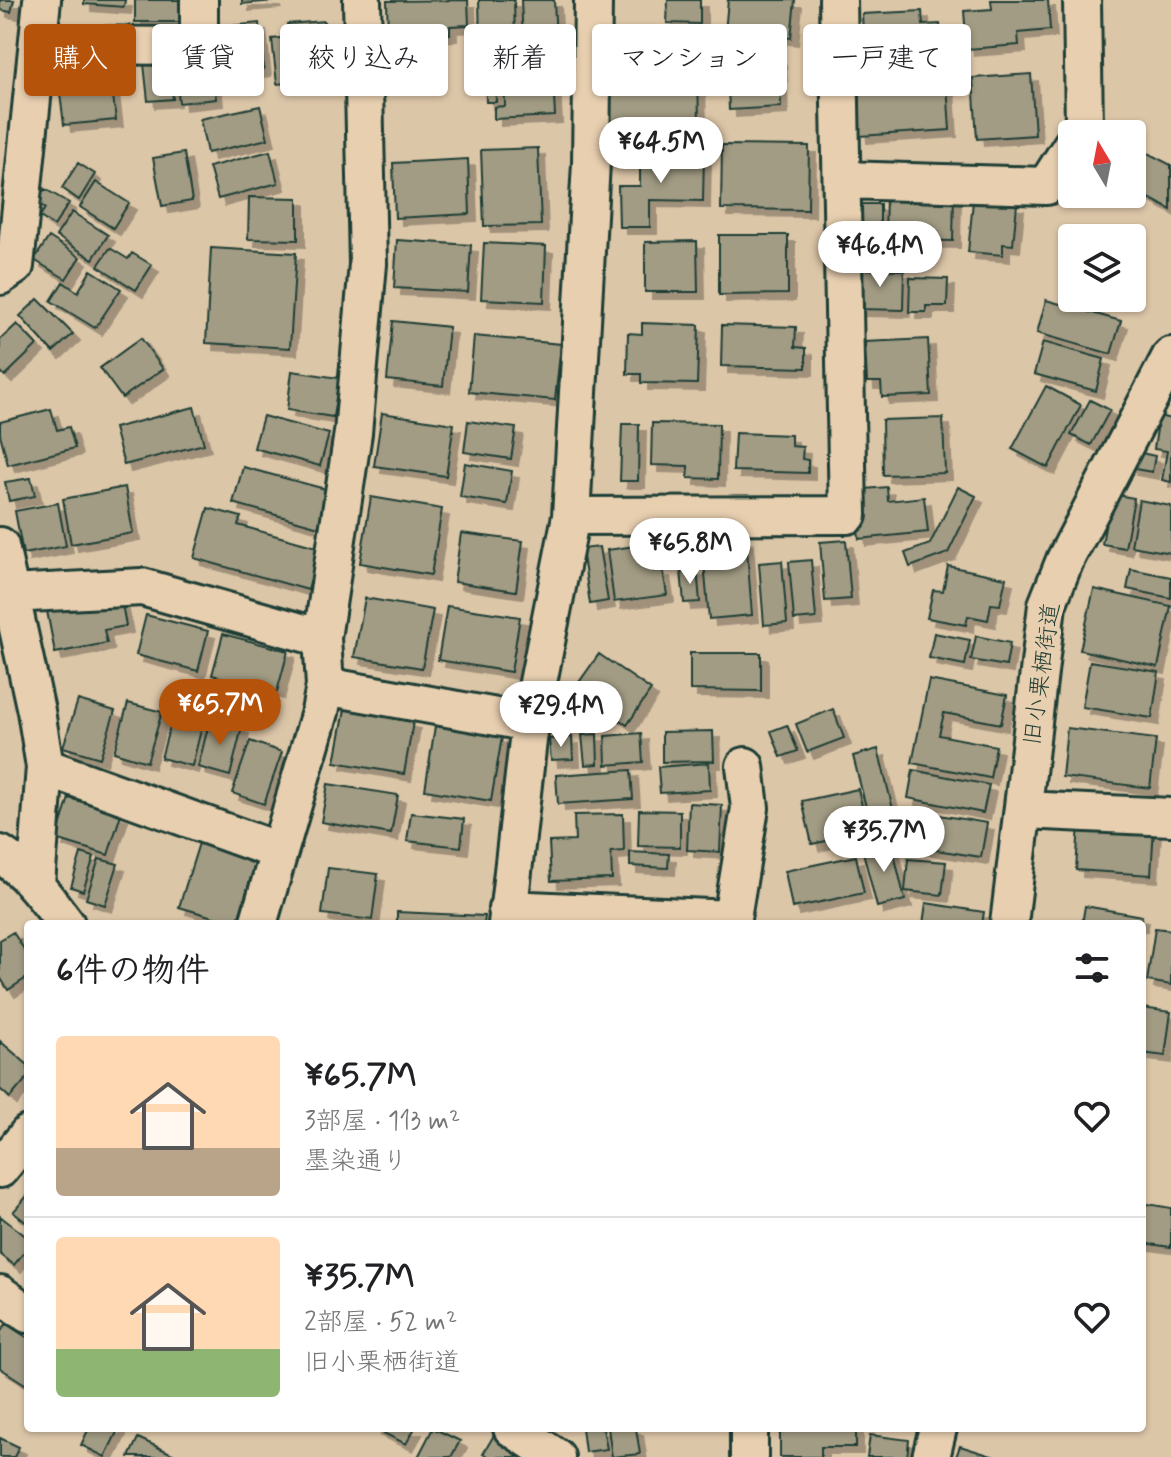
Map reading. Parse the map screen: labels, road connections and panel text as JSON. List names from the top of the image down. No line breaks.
{"streets":{"street":["旧小栗栖街道"]},"north":"top","page":{"chip":["購入","賃貸","絞り込み","新着","マンション","一戸建て"],"price":["¥64.5M","¥46.4M","¥65.8M","¥65.7M","¥29.4M","¥35.7M"],"heading":"6件の物件","list":[{"name":"¥65.7M","note":"3部屋 · 113 m² · 墨染通り"},{"name":"¥35.7M","note":"2部屋 · 52 m² · 旧小栗栖街道"}]}}
